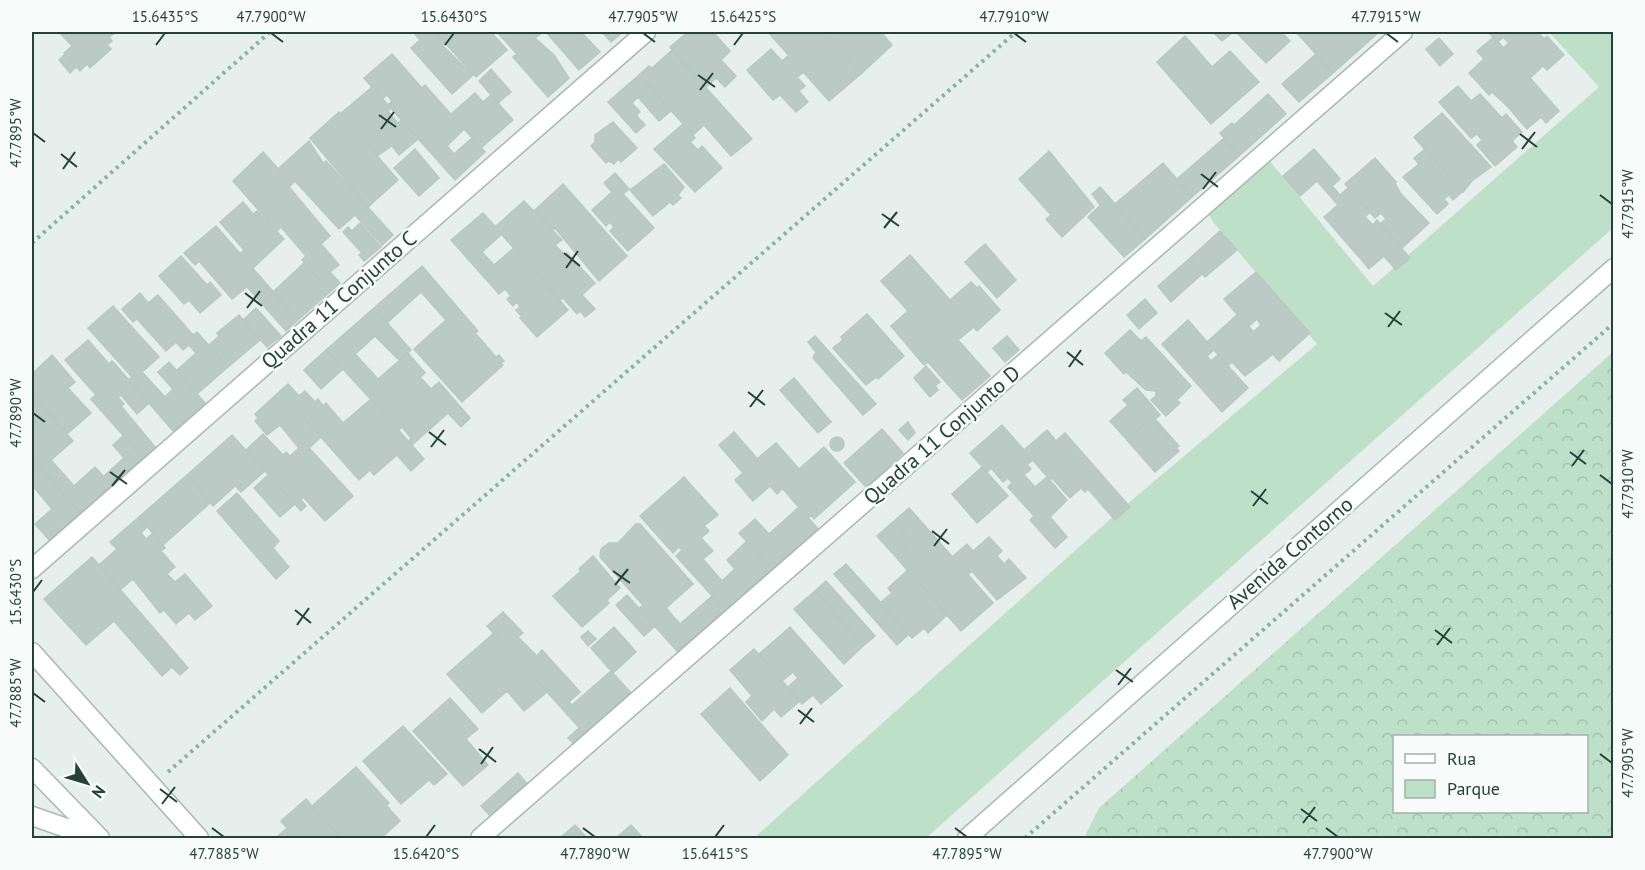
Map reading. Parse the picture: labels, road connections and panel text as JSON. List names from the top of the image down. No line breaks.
{"streets":{"street":["Quadra 11 Conjunto C","Quadra 11 Conjunto D","Avenida Contorno"]},"legend":["Rua","Parque"],"north":"bottom right","coordinates":["15.6435°S","47.7900°W","15.6430°S","47.7905°W","15.6425°S","47.7910°W","47.7915°W","47.7895°W","47.7890°W","47.7885°W","15.6420°S","15.6415°S"]}
